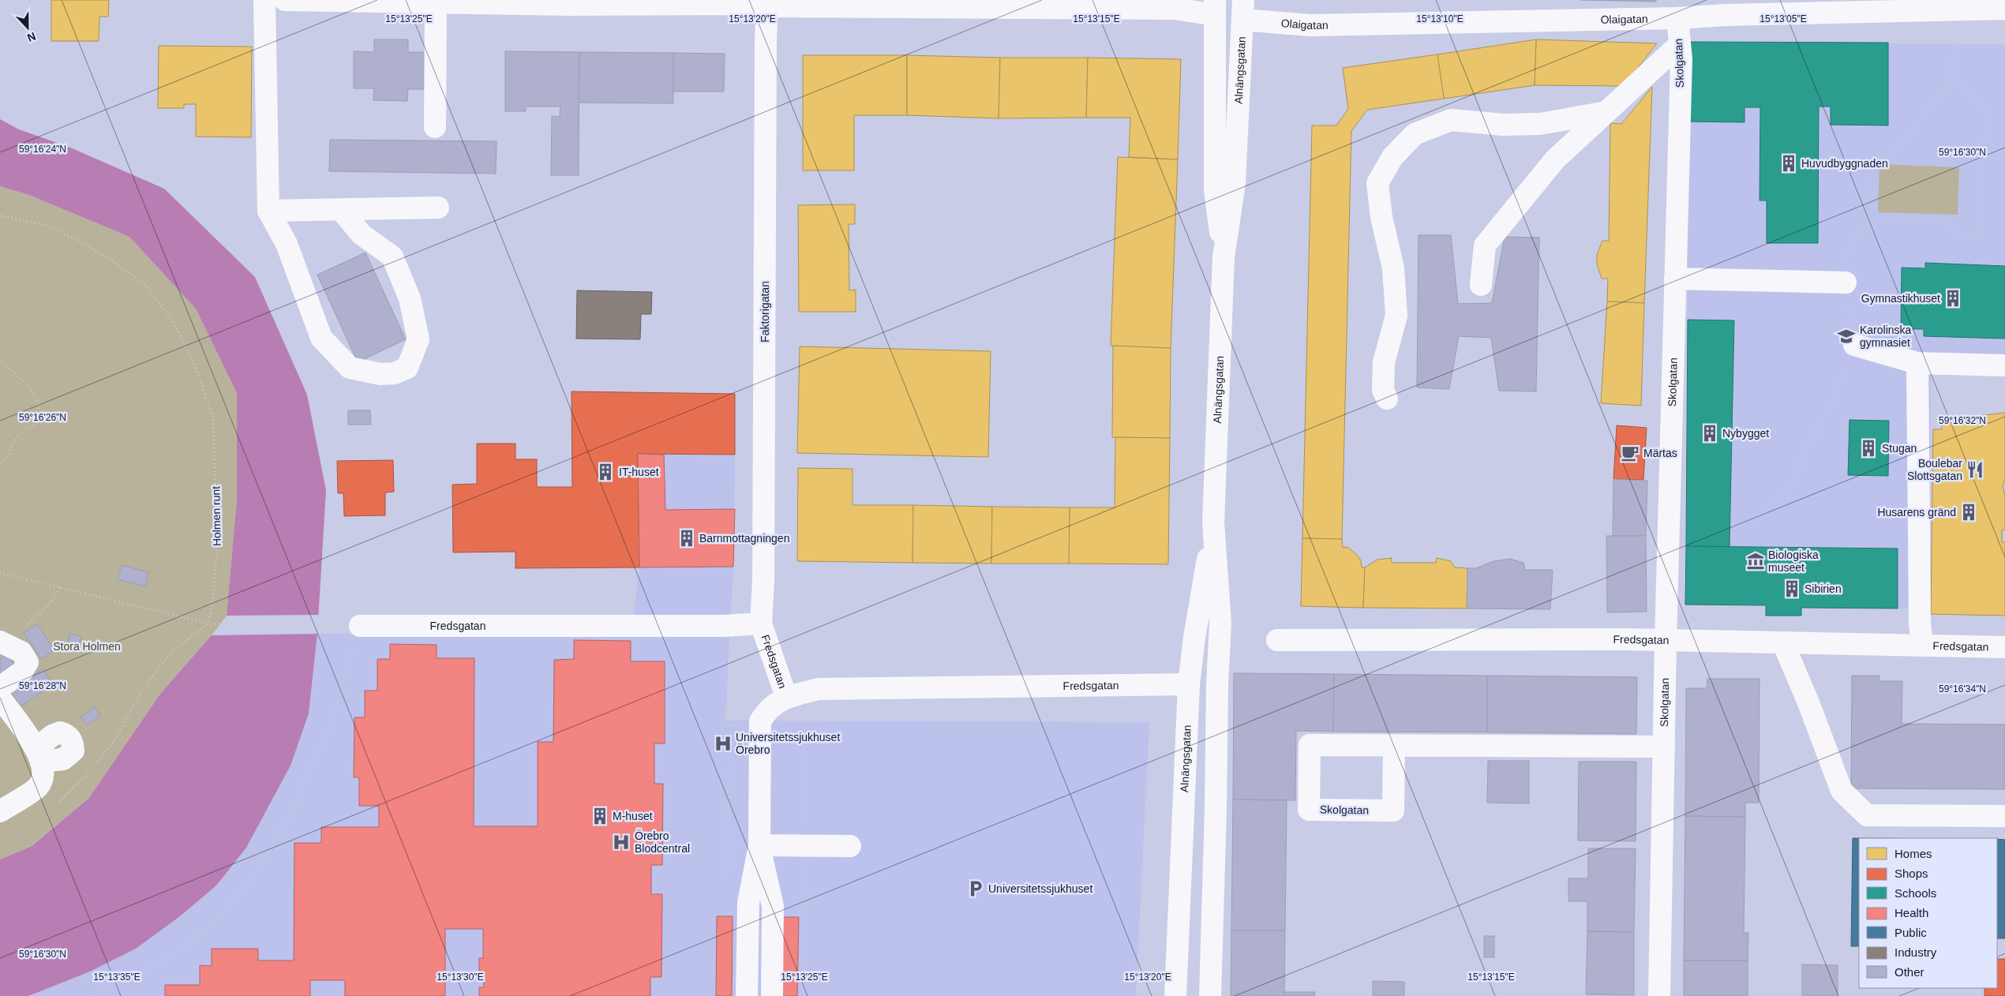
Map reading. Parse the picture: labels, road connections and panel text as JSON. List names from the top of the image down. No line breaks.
{"streets":{"street":["Olaigatan","Skolgatan","Alnängsgatan","Faktorigatan","Fredsgatan"],"path":["Holmen runt"]},"crossings":[["Olaigatan","Skolgatan"],["Olaigatan","Alnängsgatan"],["Skolgatan","Fredsgatan"],["Alnängsgatan","Fredsgatan"],["Faktorigatan","Fredsgatan"]],"parks":["Stora Holmen"],"places":{"building":["Huvudbyggnaden","Gymnastikhuset","Nybygget","Stugan","IT-huset","Husarens gränd","Barnmottagningen","Sibirien","M-huset"],"school or university":["Karolinska gymnasiet"],"cafe":["Märtas"],"restaurant":["Boulebar Slottsgatan"],"museum":["Biologiska museet"],"hospital":["Universitetssjukhuset Örebro","Örebro Blodcentral"],"parking":["Universitetssjukhuset"]},"legend":["Homes","Shops","Schools","Health","Public","Industry","Other"],"north":"bottom","coordinates":["15°13'25\"E","15°13'20\"E","15°13'15\"E","15°13'10\"E","15°13'05\"E","59°16'24\"N","59°16'30\"N","59°16'26\"N","59°16'32\"N","59°16'28\"N","59°16'34\"N","15°13'35\"E","15°13'30\"E"]}
